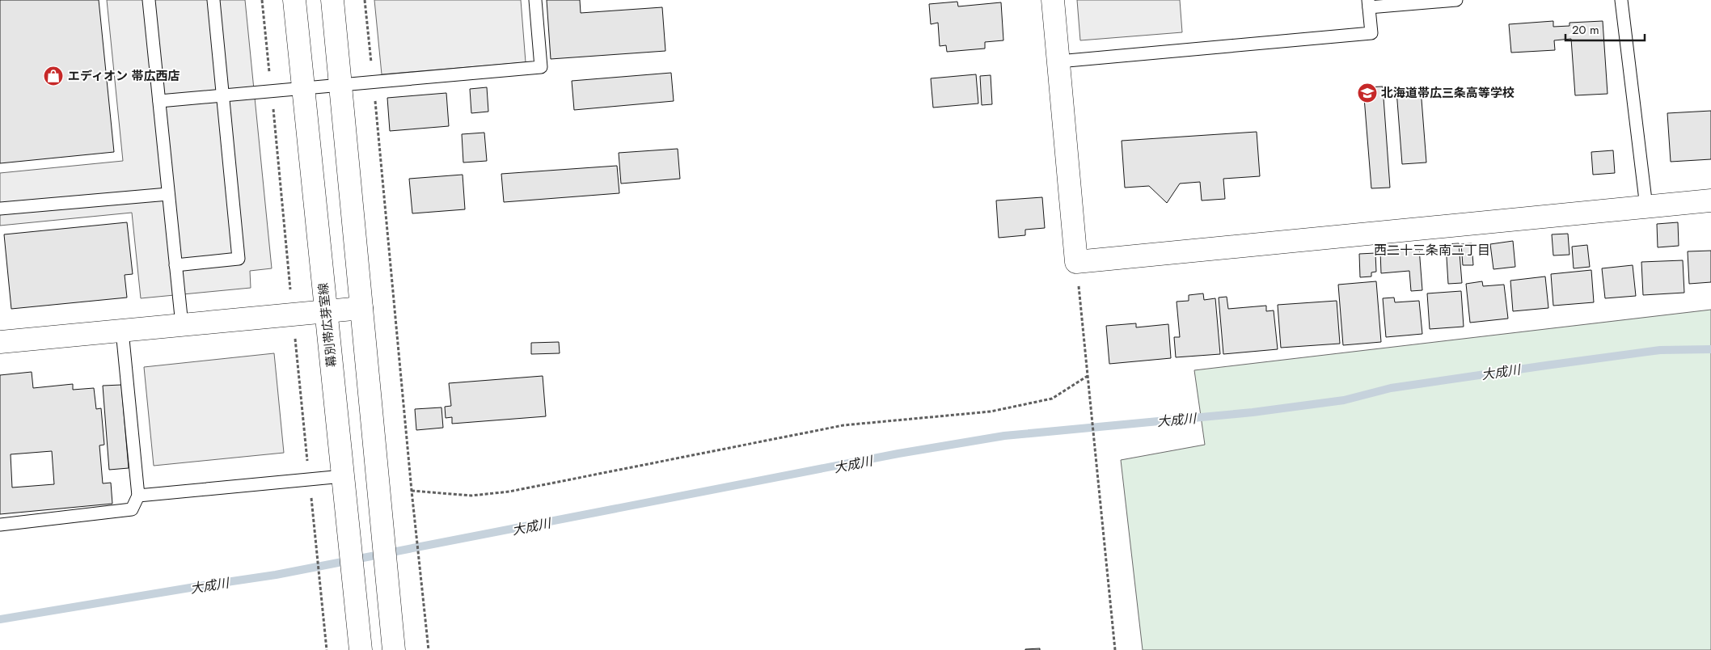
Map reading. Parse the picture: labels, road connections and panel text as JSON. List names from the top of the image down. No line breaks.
{"streets":{"main road":["幕別帯広芽室線"]},"districts":["西二十三条南二丁目"],"water":["大成川"],"places":{"shop":["エディオン 帯広西店"],"school or university":["北海道帯広三条高等学校"]},"scale_bar":"20 m"}
